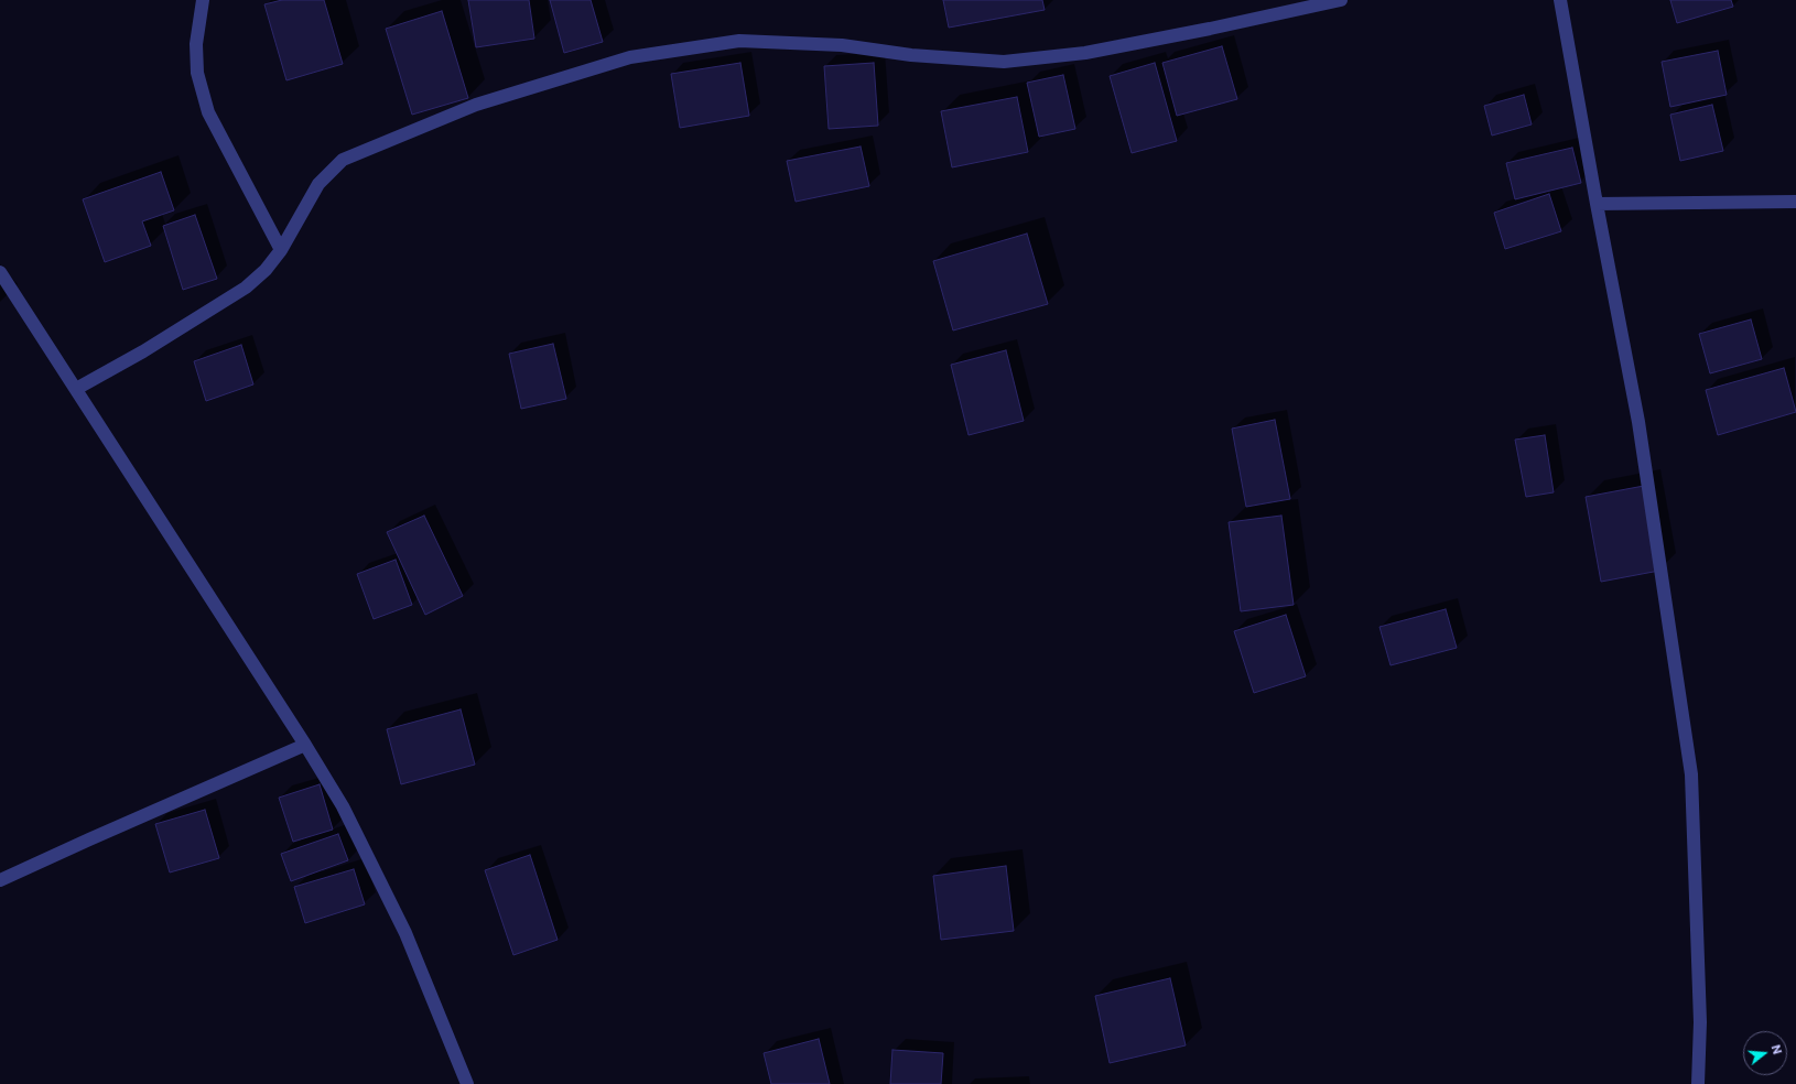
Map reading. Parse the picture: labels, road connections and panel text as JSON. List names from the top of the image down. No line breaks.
{"north":"right"}
